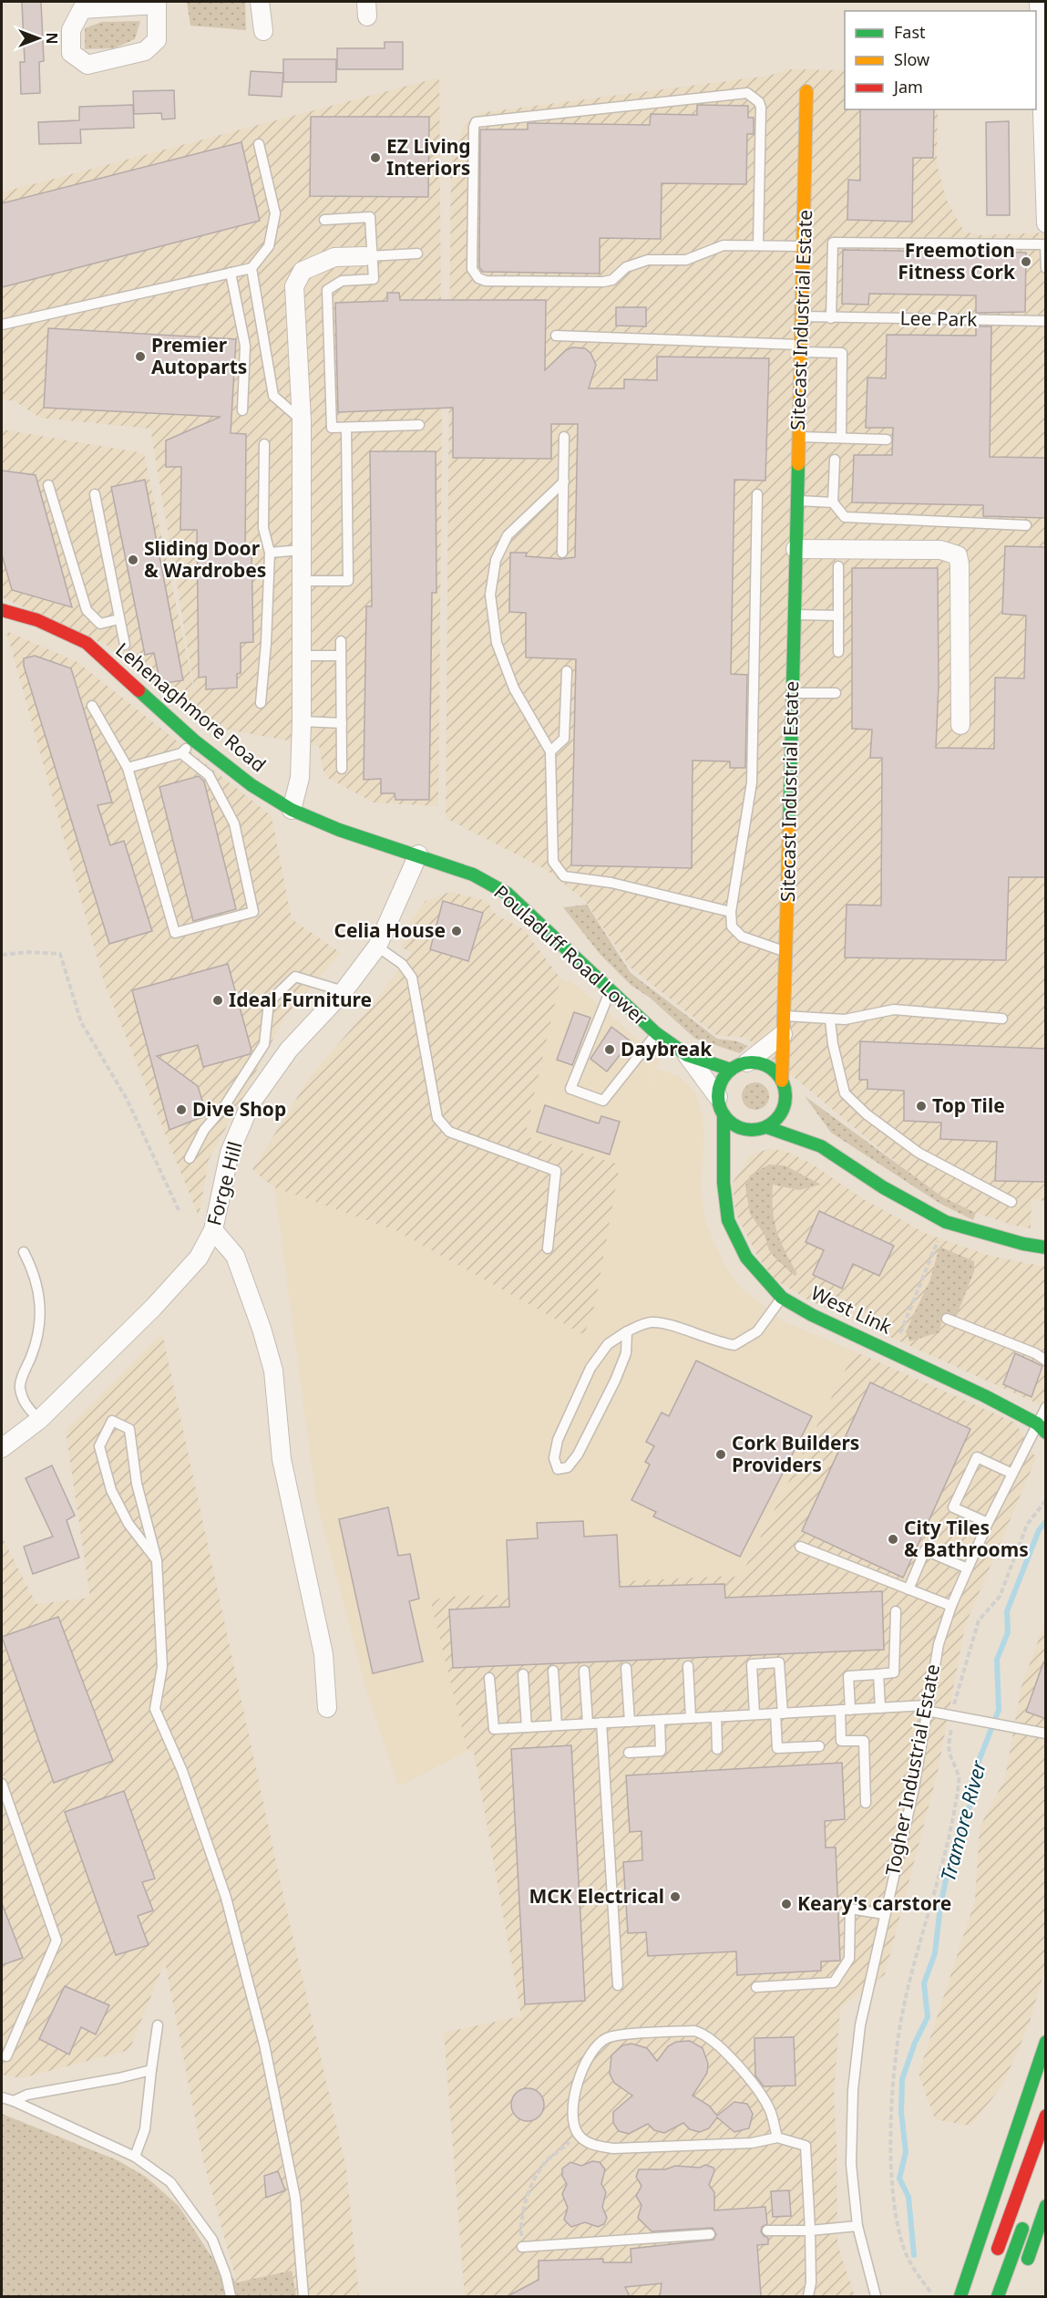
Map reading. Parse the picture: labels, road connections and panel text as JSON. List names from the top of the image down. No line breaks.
{"streets":{"main road":["Sitecast Industrial Estate","Lehenaghmore Road","Pouladuff Road Lower","West Link"],"street":["Forge Hill"],"lane":["Lee Park","Togher Industrial Estate"]},"crossings":[["Lee Park","Sitecast Industrial Estate"],["Sitecast Industrial Estate","Pouladuff Road Lower"],["Sitecast Industrial Estate","West Link"],["Lehenaghmore Road","Pouladuff Road Lower"],["Lehenaghmore Road","Forge Hill"],["Pouladuff Road Lower","Forge Hill"],["Pouladuff Road Lower","West Link"],["West Link","Togher Industrial Estate"]],"water":["Tramore River"],"places":["EZ Living Interiors","Freemotion Fitness Cork","Premier Autoparts","Sliding Door & Wardrobes","Celia House","Ideal Furniture","Daybreak","Top Tile","Dive Shop","Cork Builders Providers","City Tiles & Bathrooms","MCK Electrical","Keary's carstore"],"legend":["Fast","Slow","Jam"],"north":"right"}
